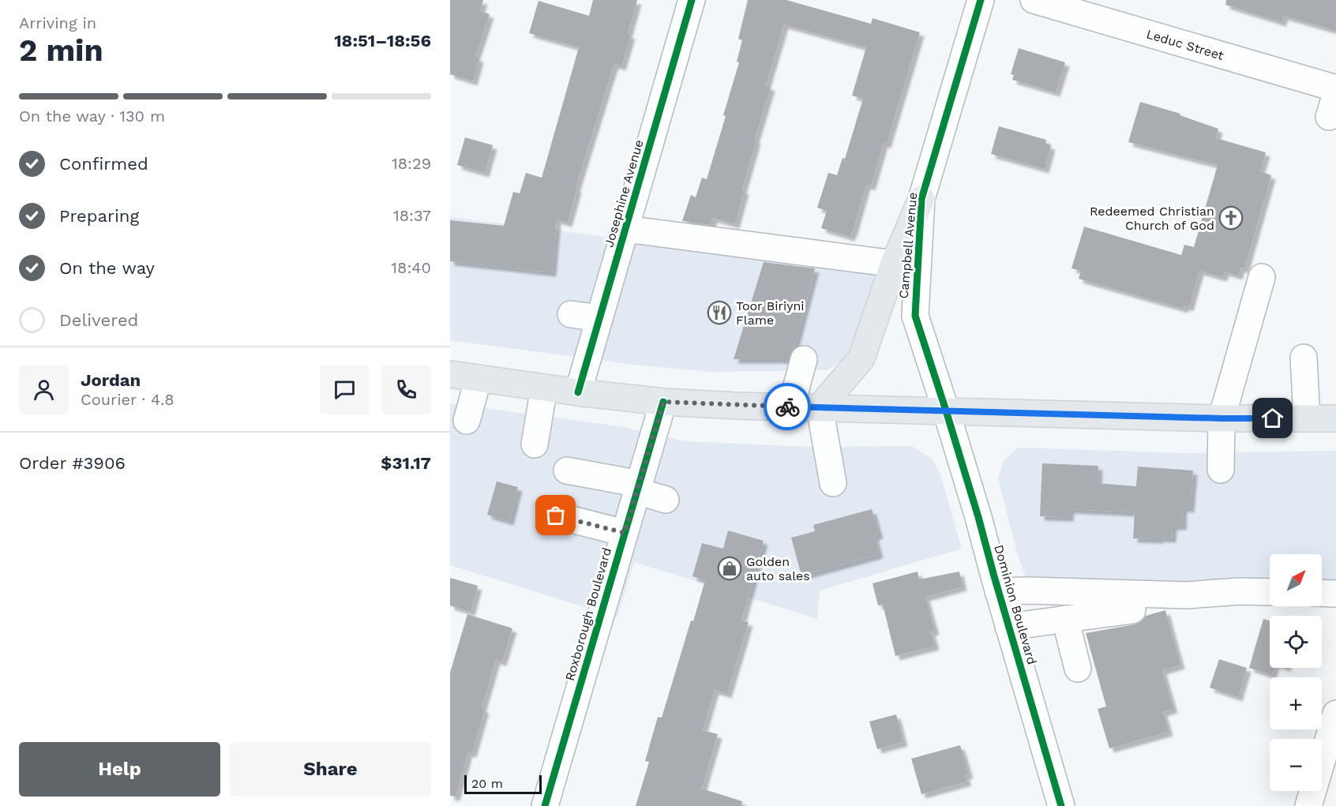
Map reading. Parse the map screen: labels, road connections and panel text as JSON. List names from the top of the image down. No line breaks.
{"streets":{"street":["Leduc Street","Josephine Avenue","Campbell Avenue","Dominion Boulevard","Roxborough Boulevard"]},"crossings":[["Campbell Avenue","Dominion Boulevard"]],"places":{"church":["Redeemed Christian Church of God"],"restaurant":["Toor Biriyni Flame"],"shop":["Golden auto sales"]},"scale_bar":"20 m","north":"top right","page":{"heading":["2 min","Arriving in","18:51–18:56"],"panel":["Jordan","Courier · 4.8","Order #3906","$31.17"],"bar":"On the way · 130 m","list":[["Confirmed","18:29"],["Preparing","18:37"],["On the way","18:40"],"Delivered"],"map_buttons":["+","−"],"buttons":["Help","Share"],"scale":"20 m"}}
